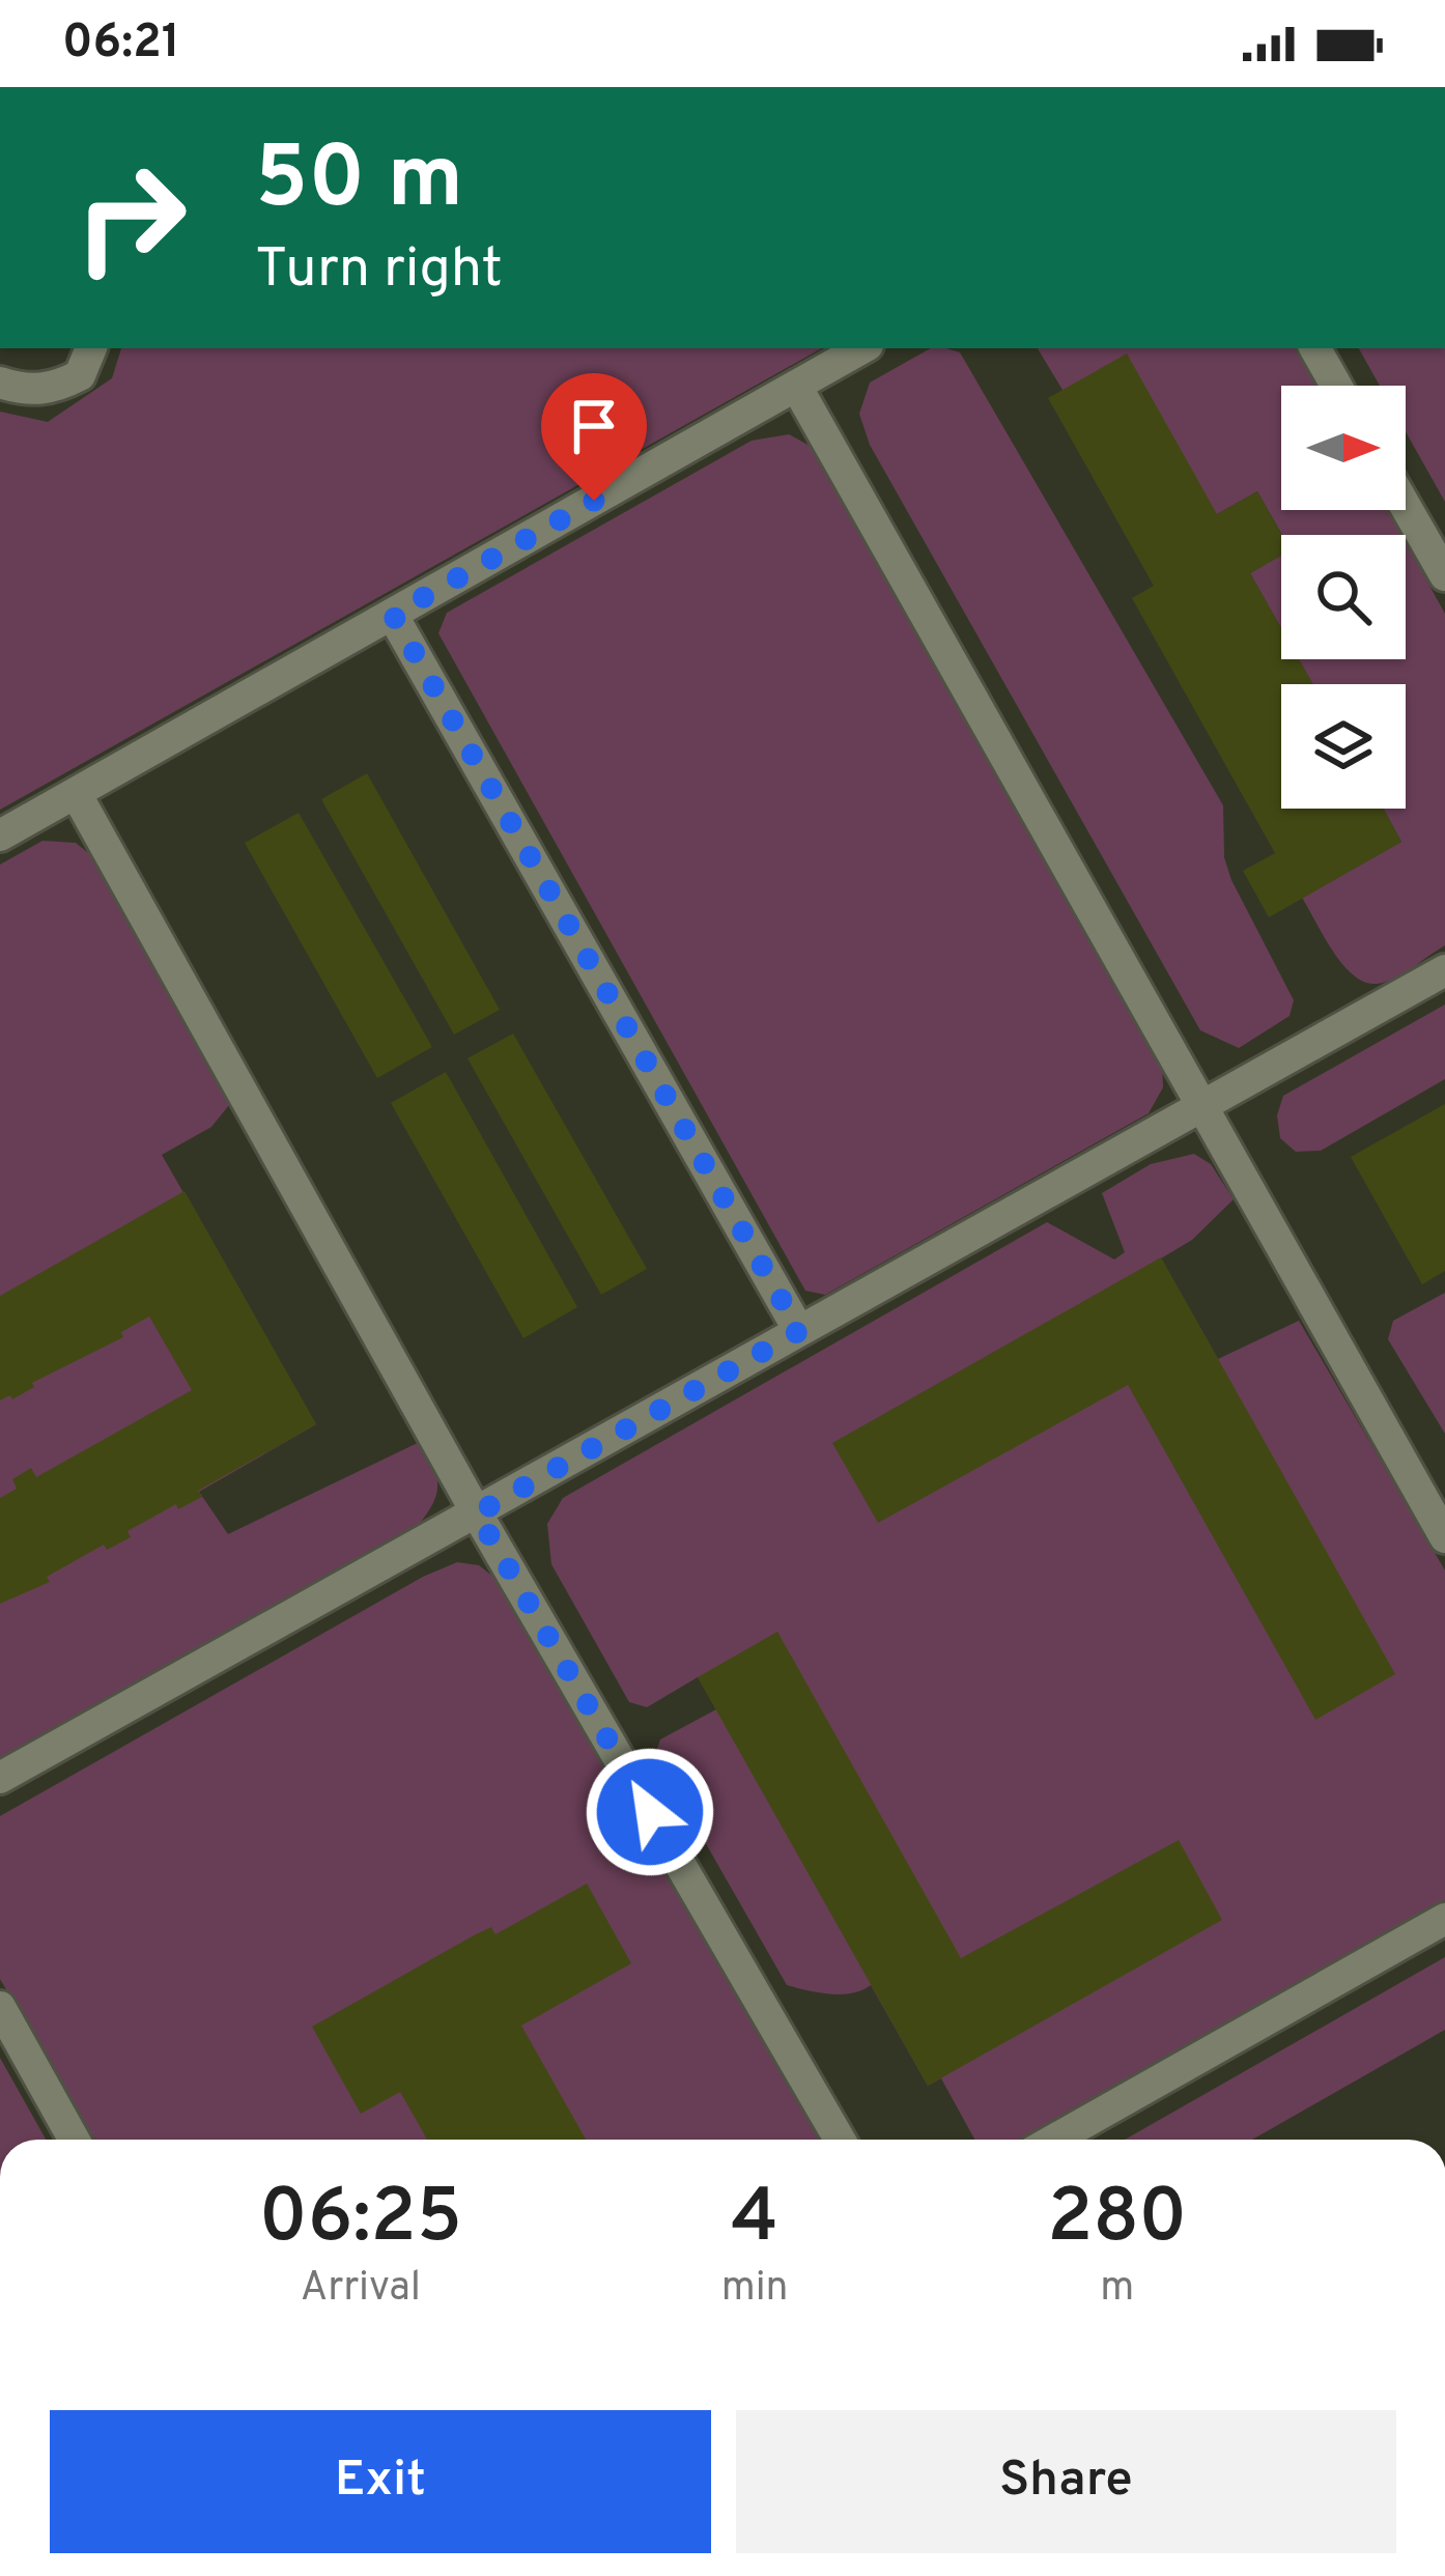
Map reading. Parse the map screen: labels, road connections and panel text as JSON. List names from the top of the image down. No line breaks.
{"north":"right","page":{"status":"06:21","turn":["50 m","Turn right"],"eta":["06:25","Arrival","4","min","280","m"],"buttons":["Exit","Share"]}}
